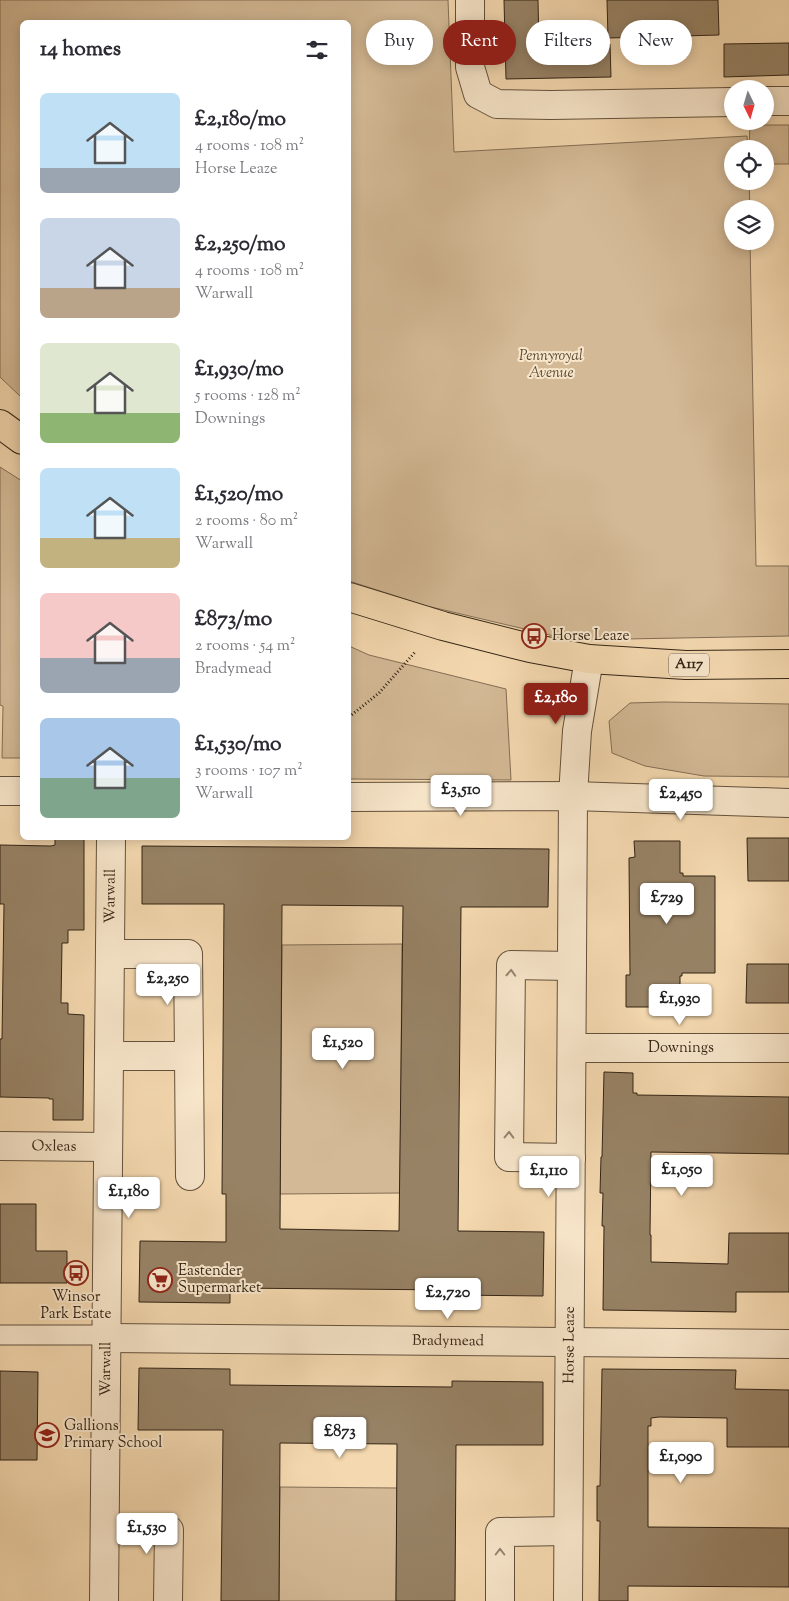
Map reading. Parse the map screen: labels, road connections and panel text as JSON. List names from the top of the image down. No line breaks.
{"streets":{"main road":["A117"],"street":["Warwall","Downings","Oxleas","Bradymead","Horse Leaze"]},"crossings":[["A117","Horse Leaze"],["Warwall","Oxleas"],["Warwall","Bradymead"],["Downings","Horse Leaze"],["Bradymead","Horse Leaze"]],"parks":["Pennyroyal Avenue"],"places":{"bus stop":["Horse Leaze","Winsor Park Estate"],"supermarket":["Eastender Supermarket"],"school or university":["Gallions Primary School"]},"north":"bottom","page":{"chip":["Buy","Rent","Filters","New"],"heading":"14 homes","list":[{"name":"£2,180/mo","note":"4 rooms · 108 m² · Horse Leaze"},{"name":"£2,250/mo","note":"4 rooms · 108 m² · Warwall"},{"name":"£1,930/mo","note":"5 rooms · 128 m² · Downings"},{"name":"£1,520/mo","note":"2 rooms · 80 m² · Warwall"},{"name":"£873/mo","note":"2 rooms · 54 m² · Bradymead"},{"name":"£1,530/mo","note":"3 rooms · 107 m² · Warwall"}],"price":["£2,180","£3,510","£2,450","£729","£2,250","£1,930","£1,520","£1,050","£1,110","£1,180","£2,720","£873","£1,090","£1,530"]}}
